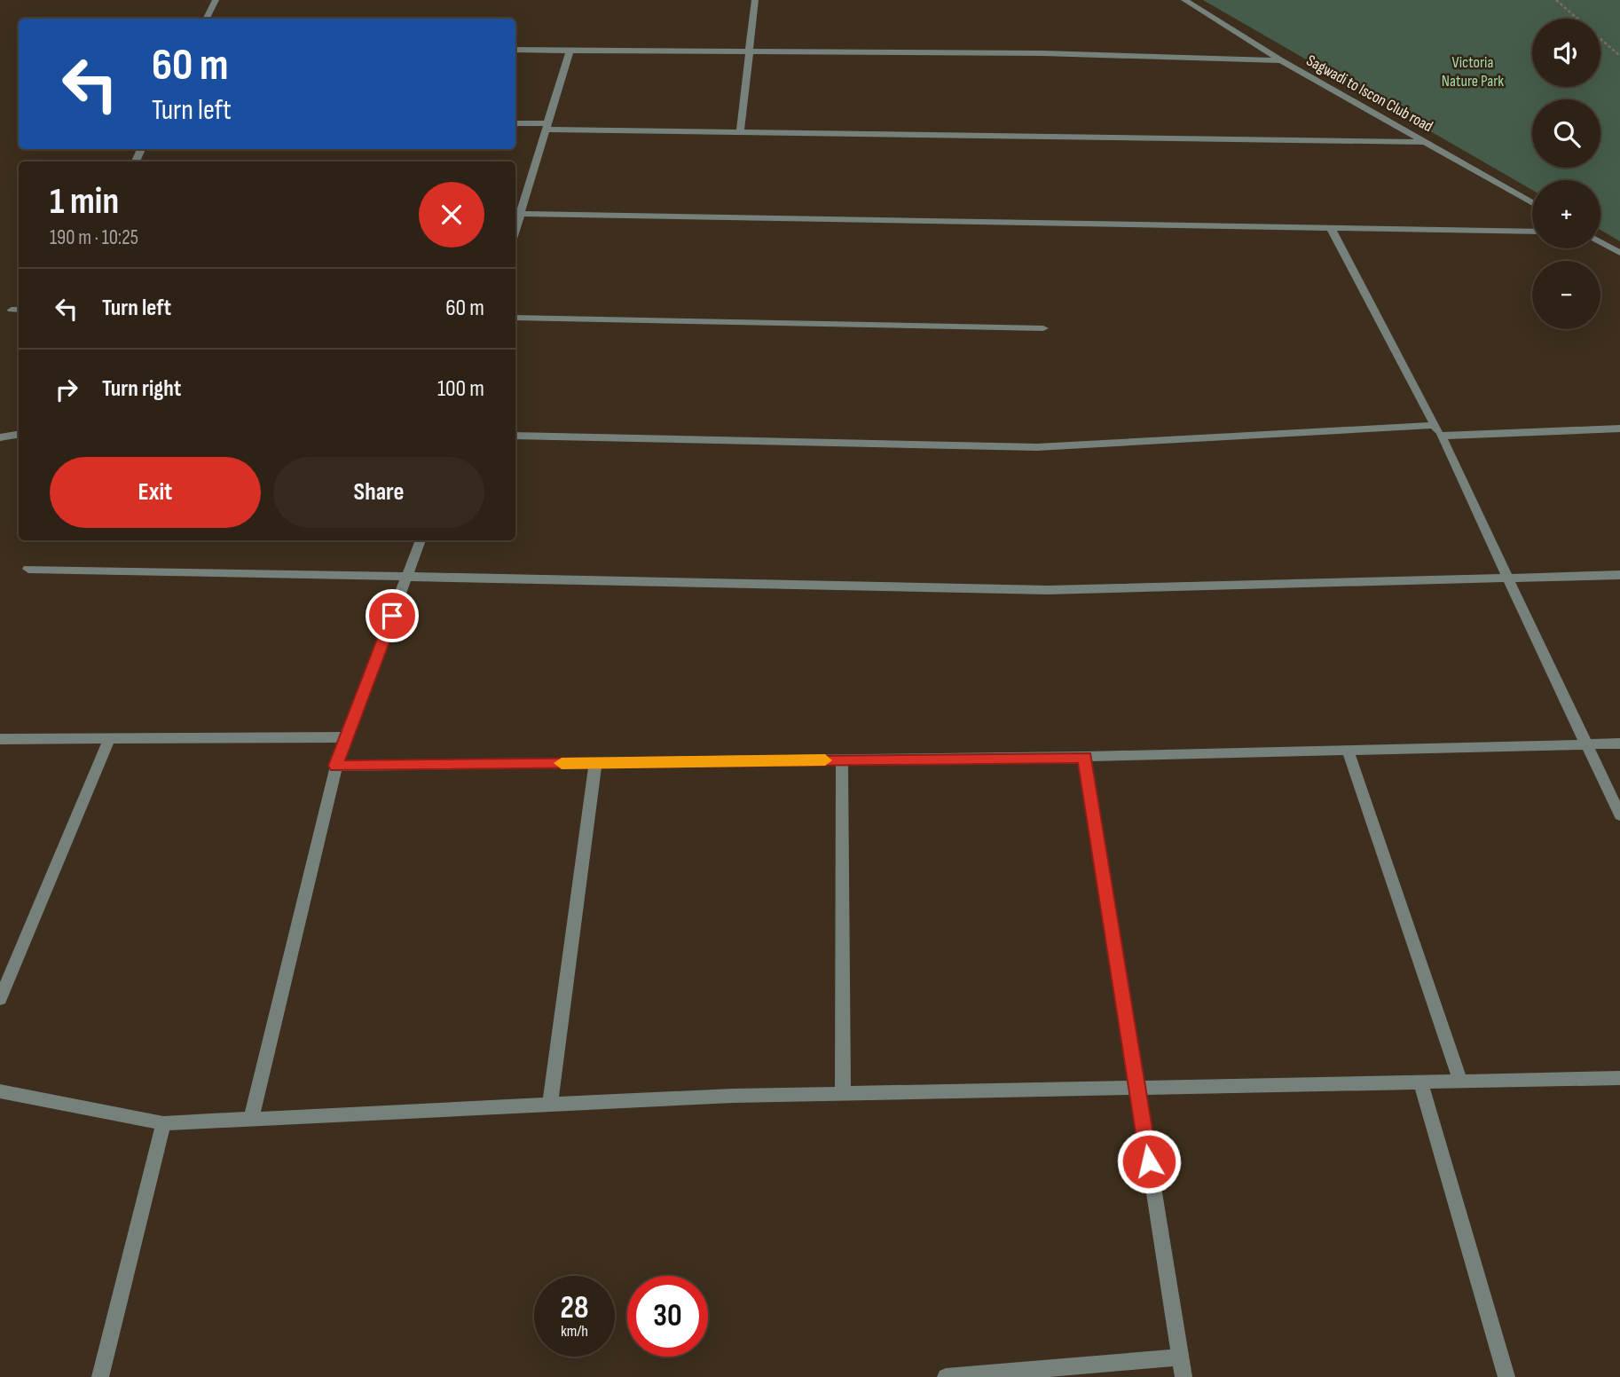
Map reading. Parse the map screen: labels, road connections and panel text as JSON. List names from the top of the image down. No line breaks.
{"streets":{"street":["Sagwadi to Iscon Club road"]},"parks":["Victoria Nature Park"],"page":{"map_buttons":["+","−"],"turn":["60 m","Turn left"],"heading":["1 min","190 m · 10:25"],"list":[{"name":"Turn left","value":"60 m"},{"name":"Turn right","value":"100 m"}],"buttons":["Exit","Share"],"speed":"28 km/h","limit":"30"}}
